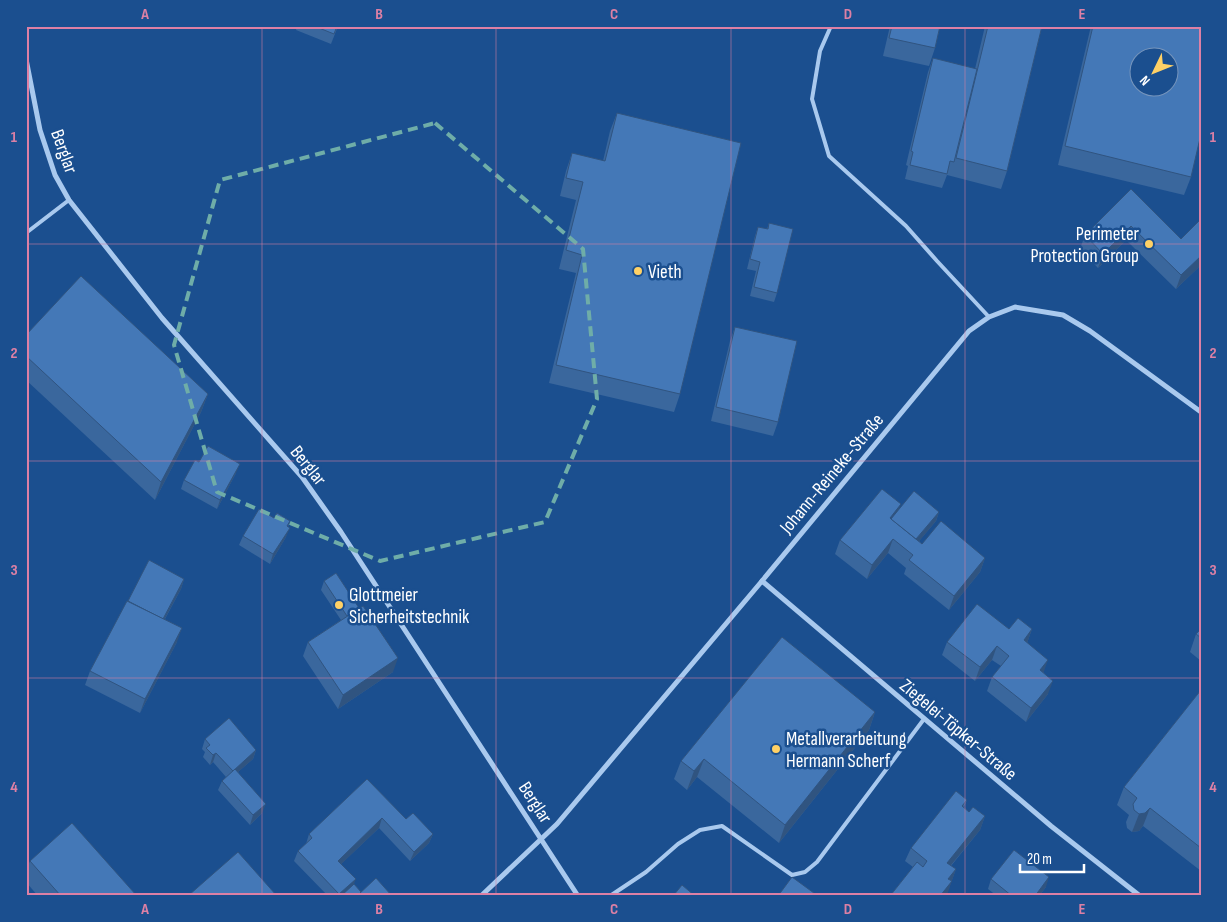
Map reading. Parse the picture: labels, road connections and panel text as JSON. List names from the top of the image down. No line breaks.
{"streets":{"street":["Berglar","Johann-Reineke-Straße","Ziegelei-Töpker-Straße"]},"crossings":[["Berglar","Johann-Reineke-Straße"],["Johann-Reineke-Straße","Ziegelei-Töpker-Straße"]],"places":["Perimeter Protection Group","Vieth","Glottmeier Sicherheitstechnik","Metallverarbeitung Hermann Scherf"],"scale_bar":"20 m","north":"bottom left","grid":{"columns":["A","B","C","D","E"],"rows":["1","2","3","4"]}}
